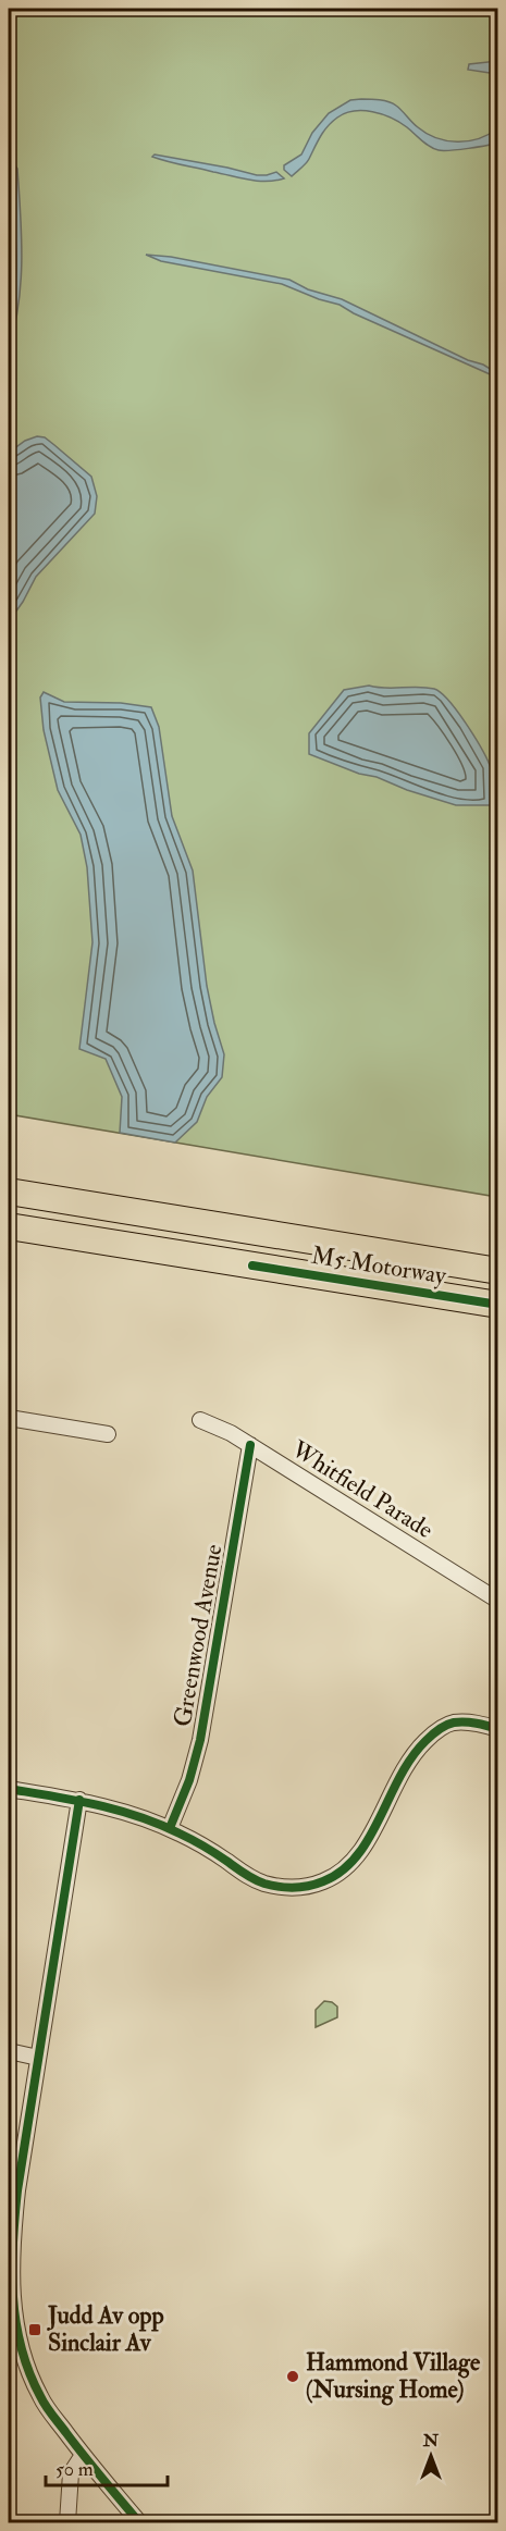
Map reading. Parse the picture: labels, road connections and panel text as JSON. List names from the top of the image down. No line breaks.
{"streets":{"highway":["M5 Motorway"],"street":["Whitfield Parade","Greenwood Avenue"]},"crossings":[["Whitfield Parade","Greenwood Avenue"]],"places":{"transit":["Judd Av opp Sinclair Av"],"other":["Hammond Village (Nursing Home)"]},"scale_bar":"50 m","north":"top"}
